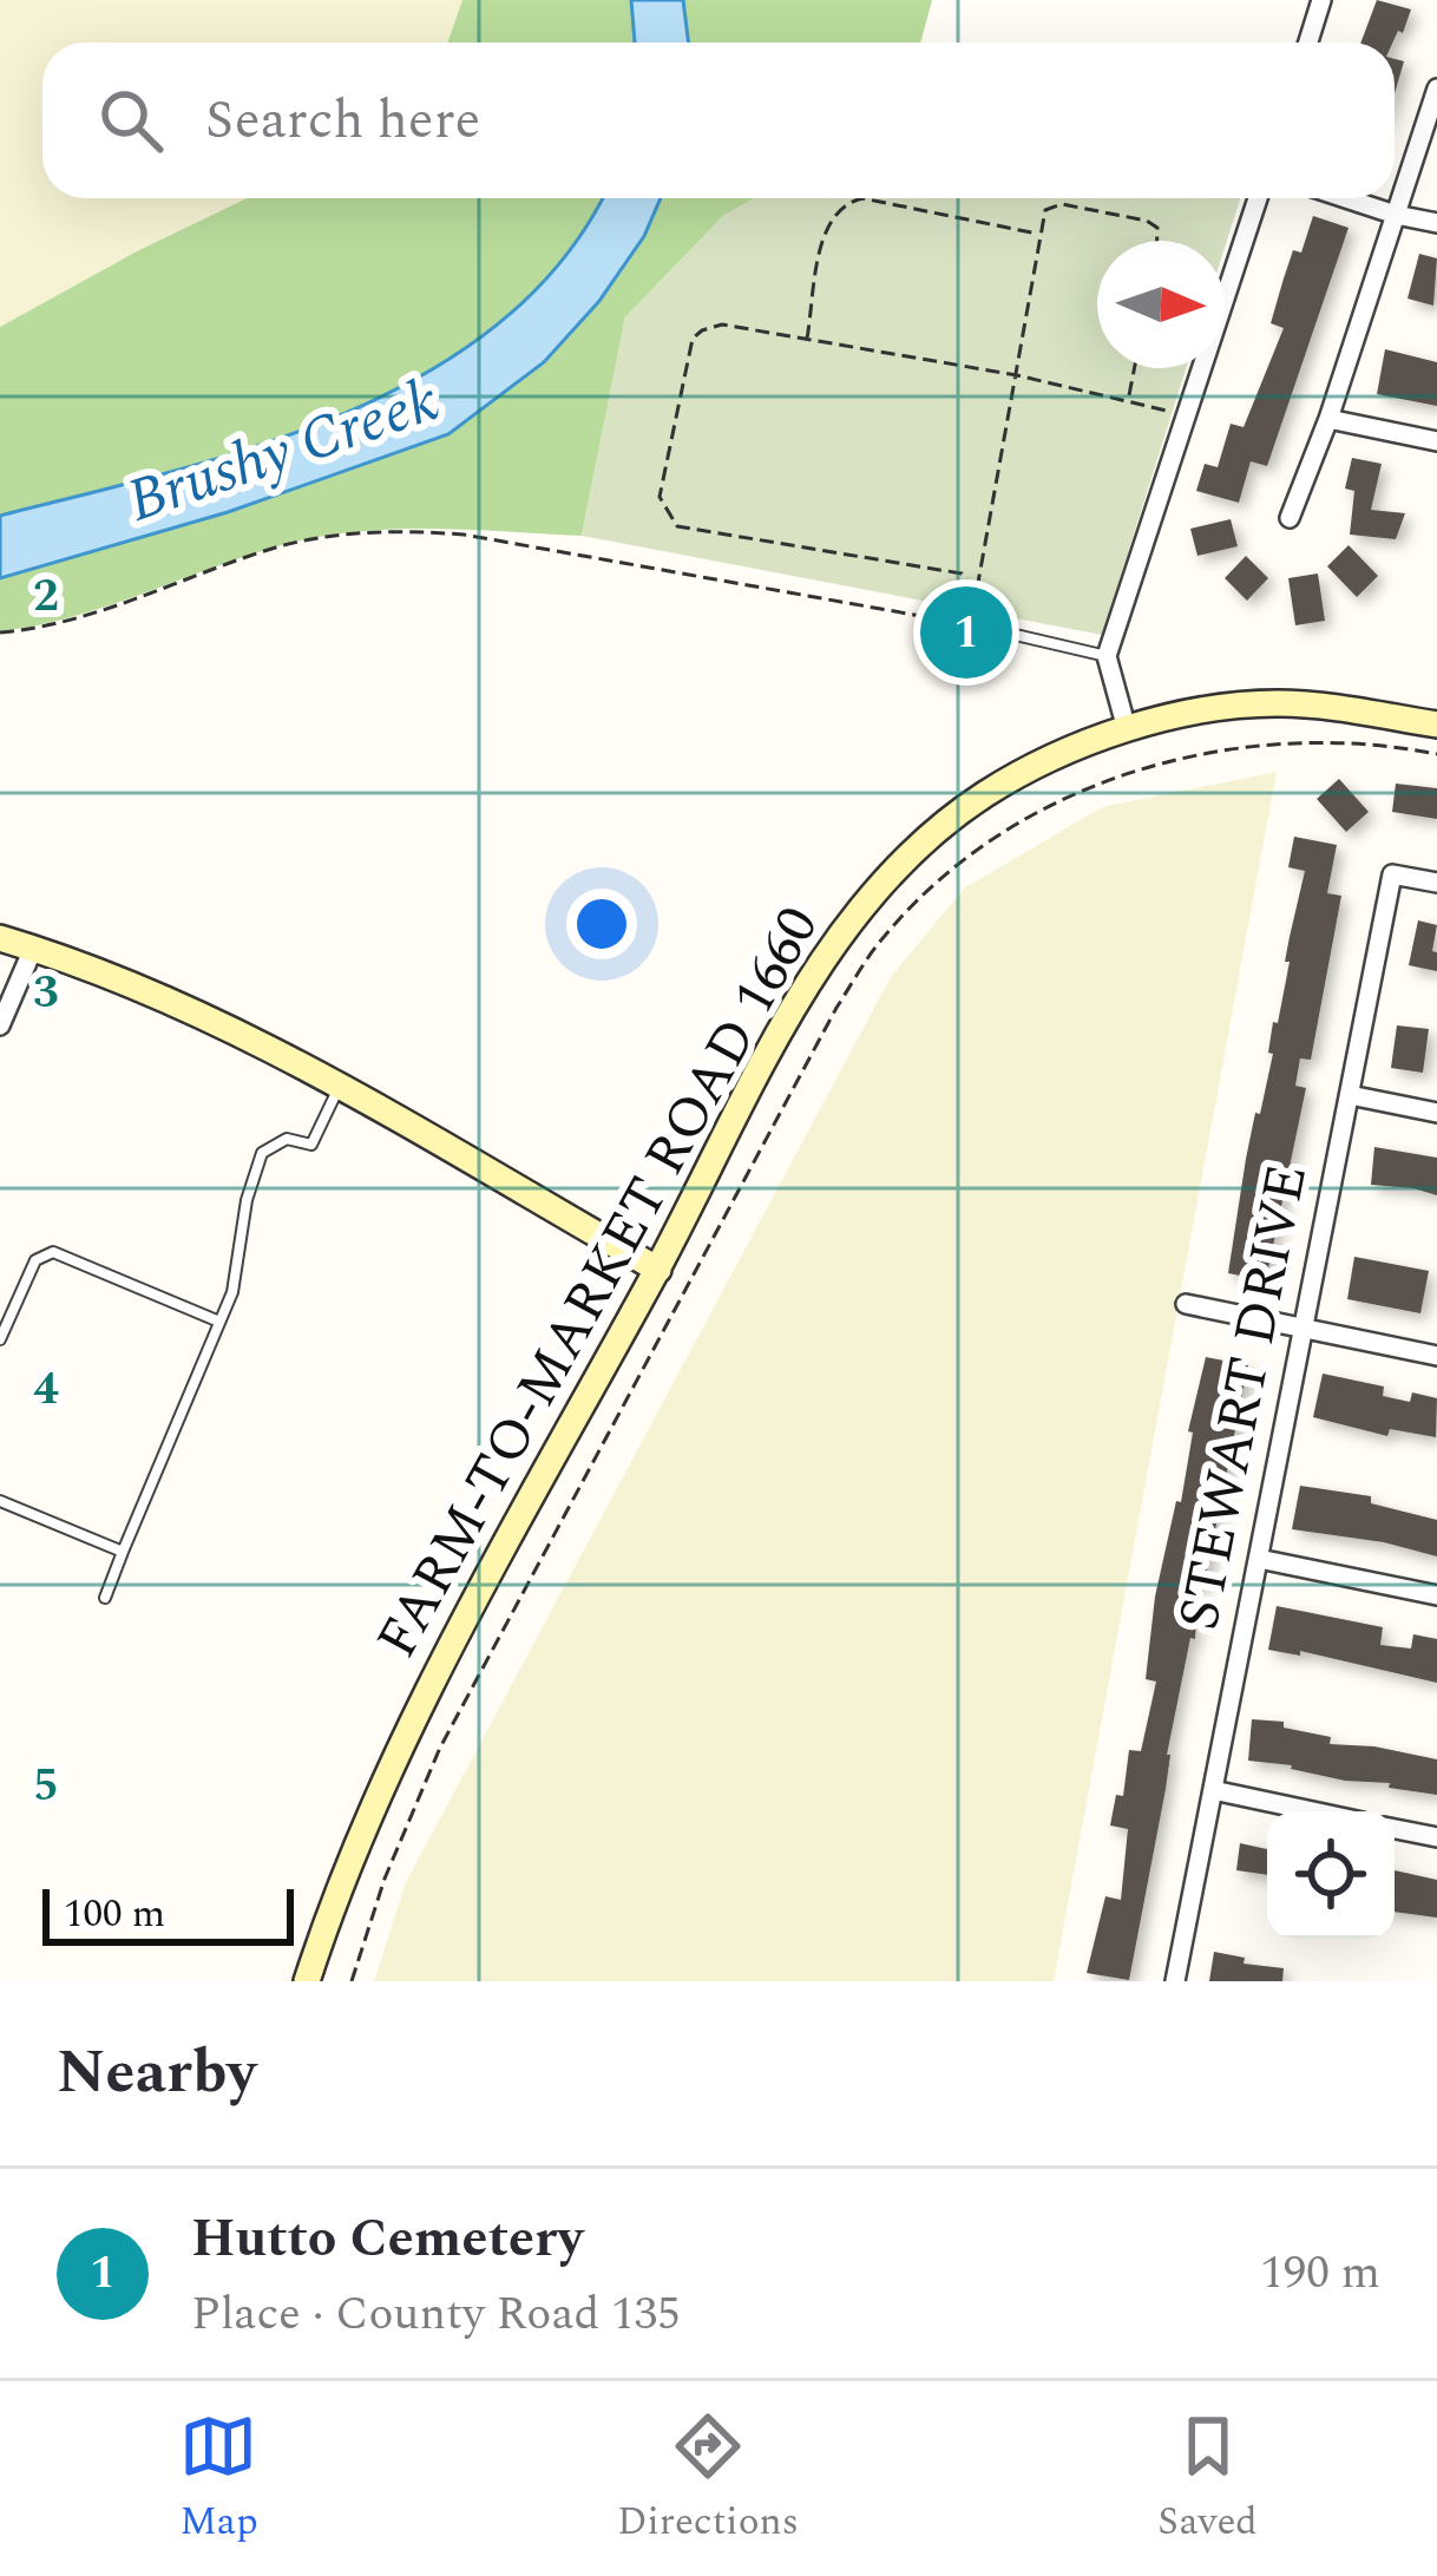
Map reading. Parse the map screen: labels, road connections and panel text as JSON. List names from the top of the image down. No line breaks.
{"streets":{"main road":["FARM-TO-MARKET ROAD 1660"],"street":["STEWART DRIVE"]},"water":["Brushy Creek"],"scale_bar":"100 m","north":"right","page":{"search":"Search here","pins":"1","scale":"100 m","heading":"Nearby","list":[{"mark":"1","name":"Hutto Cemetery","note":"Place · County Road 135","value":"190 m"}],"nav":["Map","Directions","Saved"]},"grid":{"rows":["2","3","4","5"]}}
